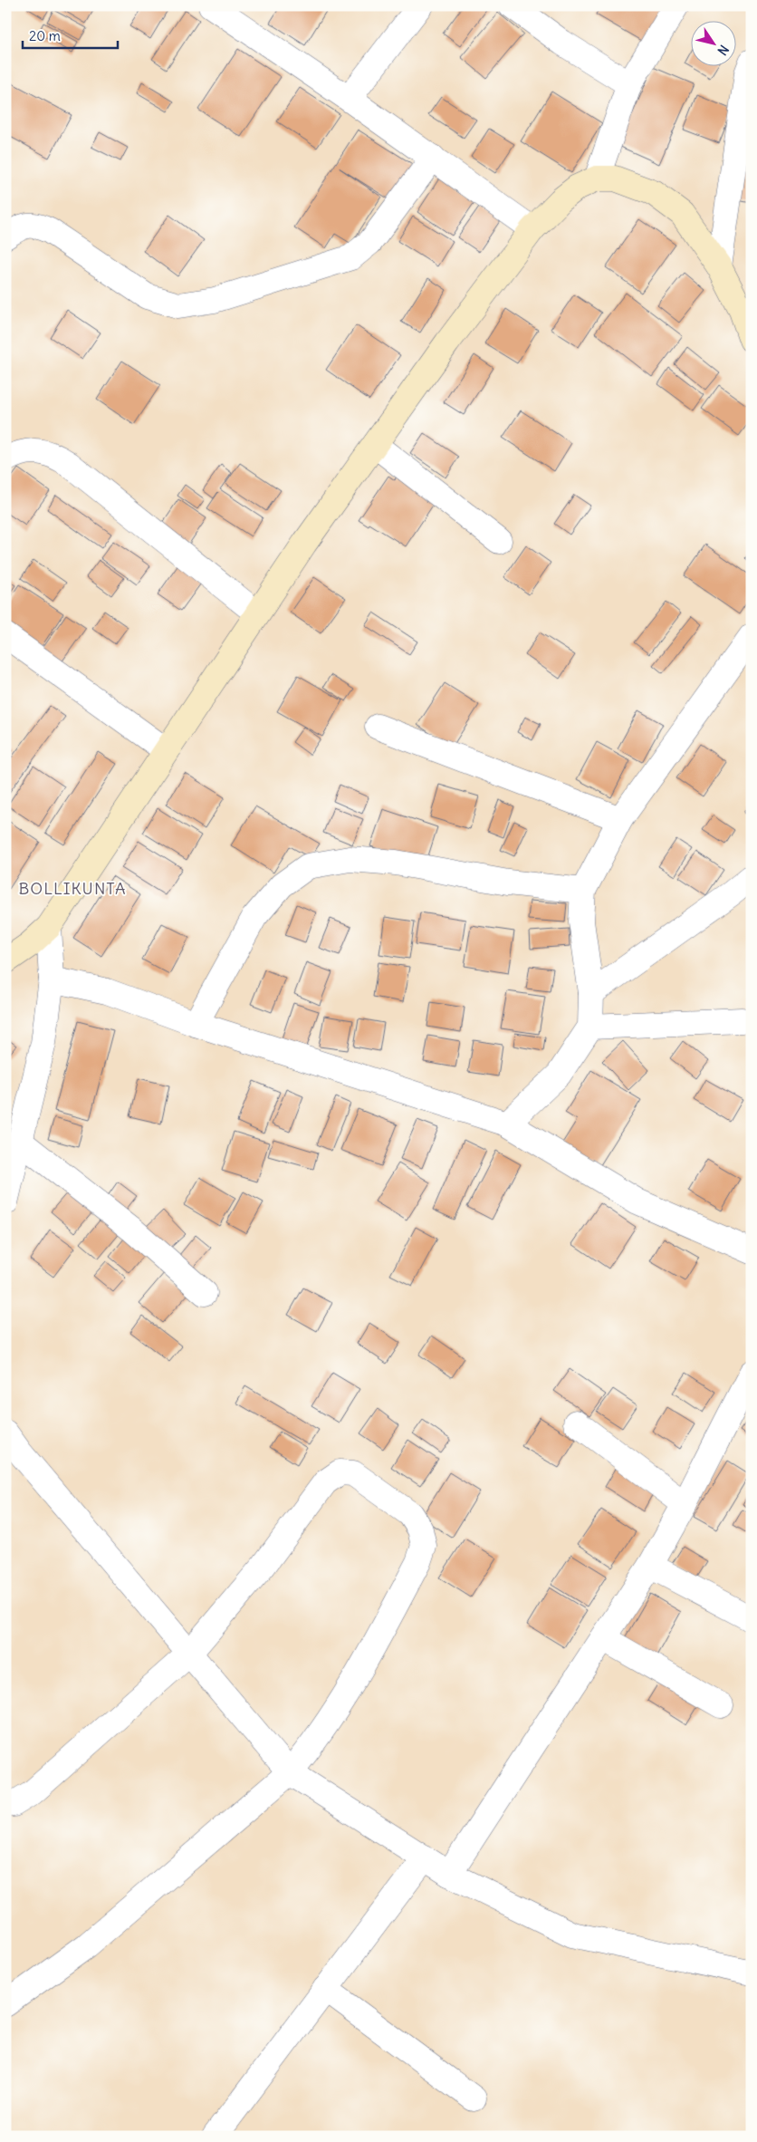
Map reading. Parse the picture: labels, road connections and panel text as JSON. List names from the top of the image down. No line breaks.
{"districts":["BOLLIKUNTA"],"scale_bar":"20 m","north":"bottom right"}
